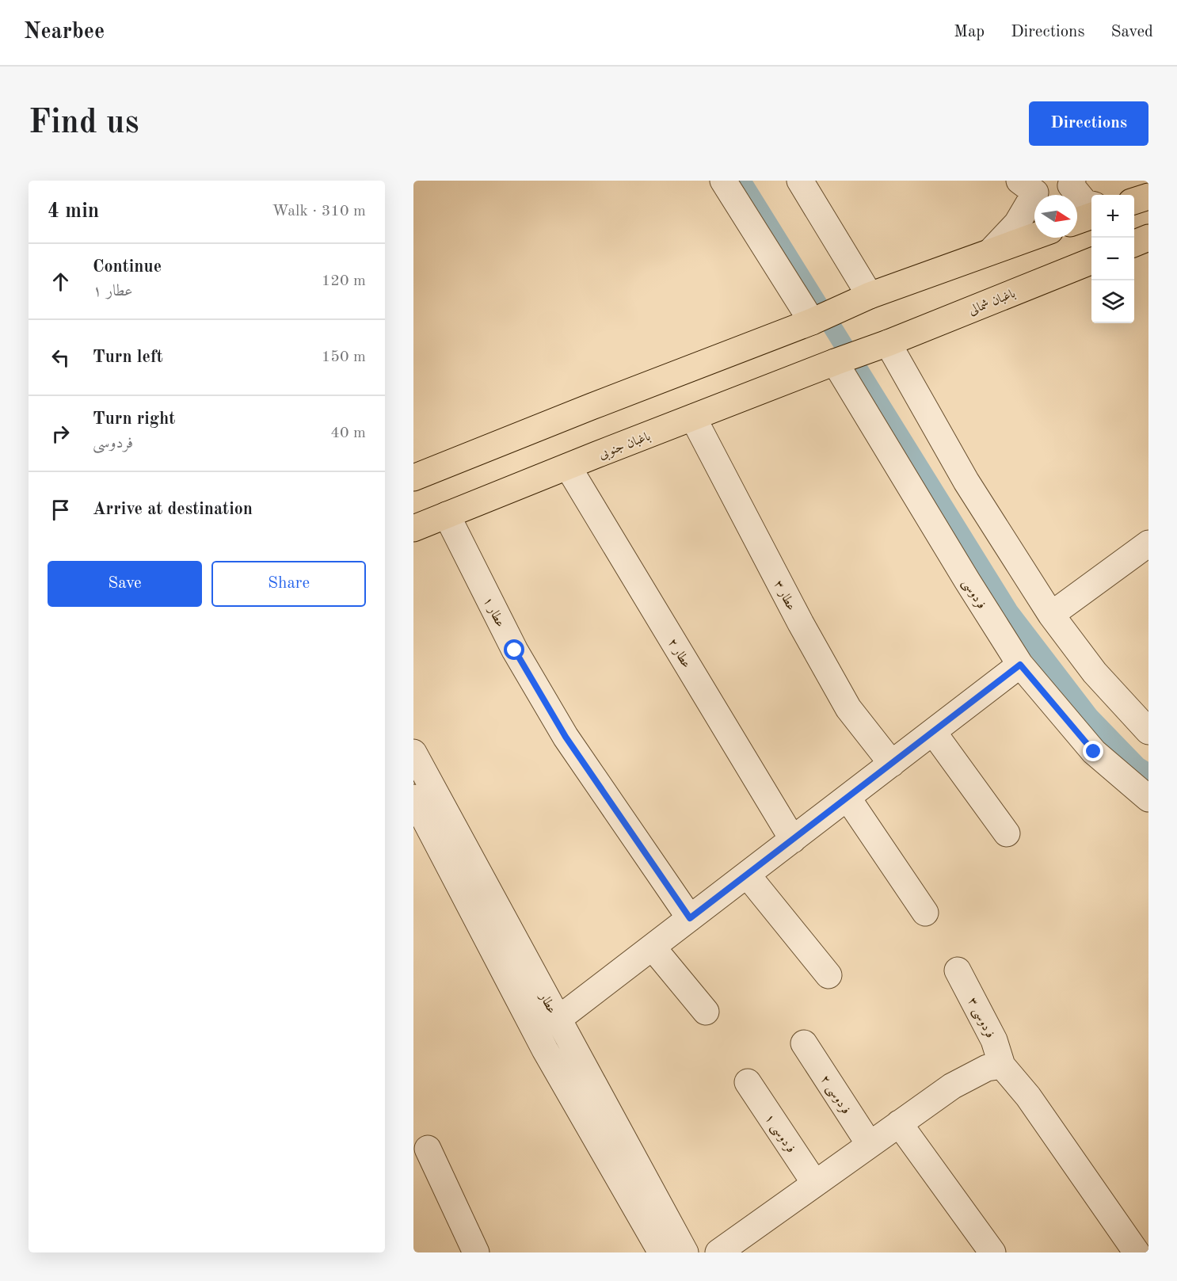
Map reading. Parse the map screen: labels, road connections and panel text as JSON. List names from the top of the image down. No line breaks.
{"streets":{"main road":["باغبان شمالی","باغبان جنوبی"],"street":["فردوسی","عطار ۳","عطار ۱","عطار ۲","عطار","فردوسی ۳","فردوسی ۲","فردوسی ۱"]},"crossings":[["باغبان شمالی","باغبان جنوبی"],["باغبان شمالی","فردوسی"],["باغبان جنوبی","فردوسی"],["باغبان جنوبی","عطار ۳"],["باغبان جنوبی","عطار ۱"],["باغبان جنوبی","عطار ۲"]],"north":"right","page":{"header":"Nearbee","nav":["Map","Directions","Saved"],"buttons":["Directions",["Save","Share"]],"title":"Find us","heading":["4 min","Walk · 310 m"],"map_buttons":["+","−"],"list":[["Continue","عطار ۱","120 m"],["Turn left","150 m"],["Turn right","فردوسی","40 m"],"Arrive at destination"]}}
